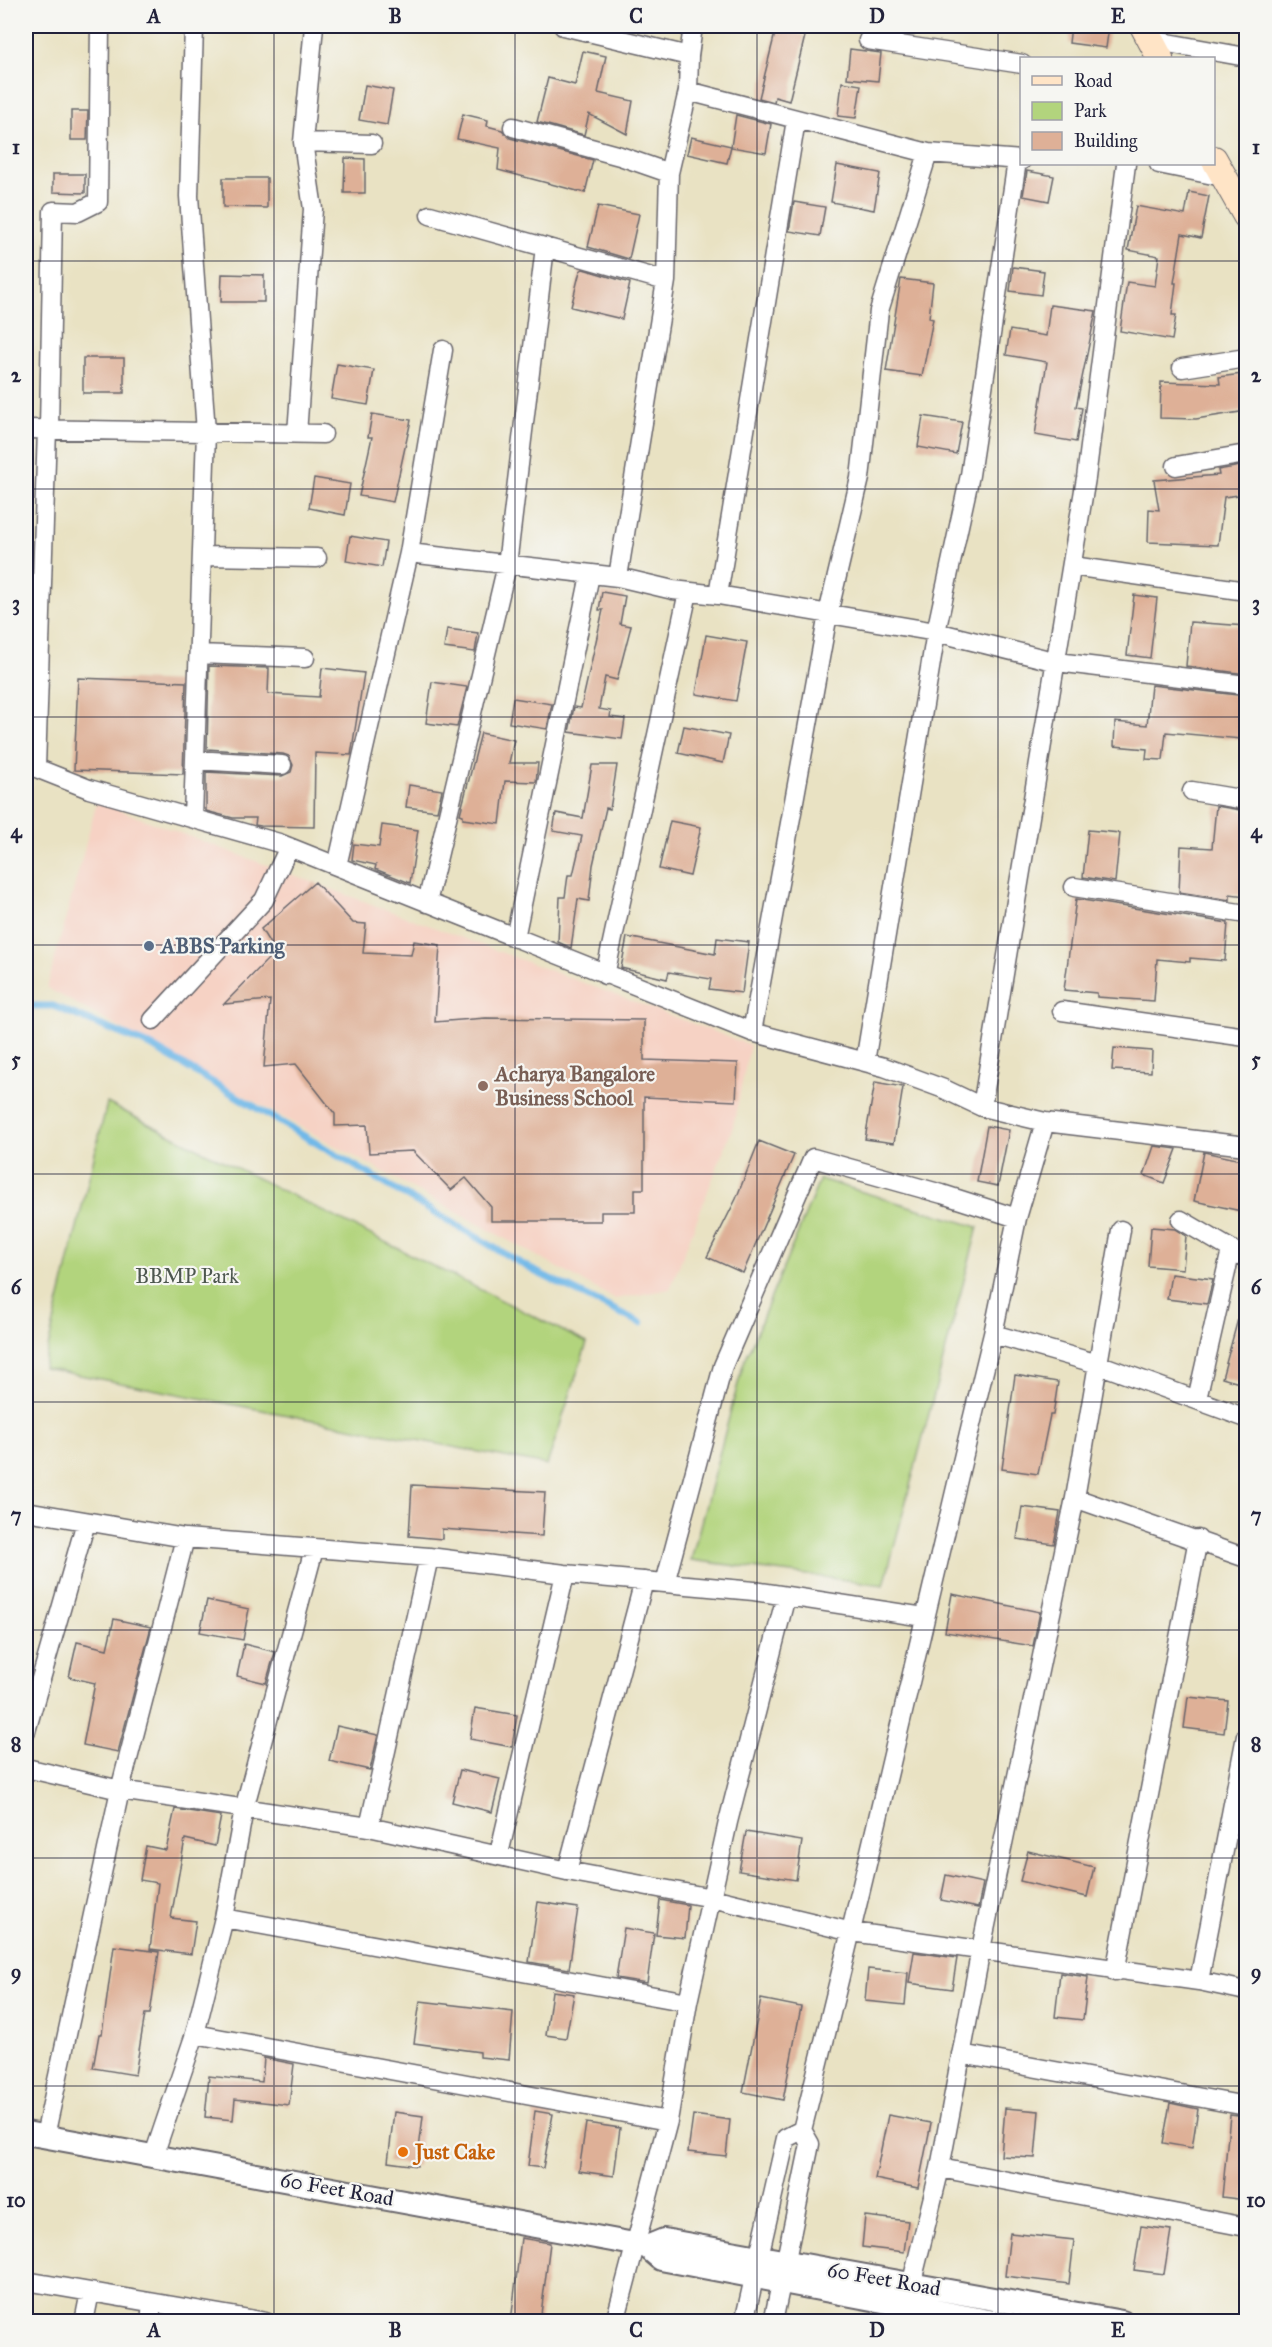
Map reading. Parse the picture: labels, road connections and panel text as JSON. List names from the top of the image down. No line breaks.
{"streets":{"street":["60 Feet Road"]},"parks":["BBMP Park"],"places":["ABBS Parking","Acharya Bangalore Business School","Just Cake"],"legend":["Road","Park","Building"],"grid":{"columns":["A","B","C","D","E"],"rows":["1","2","3","4","5","6","7","8","9","10"]}}
